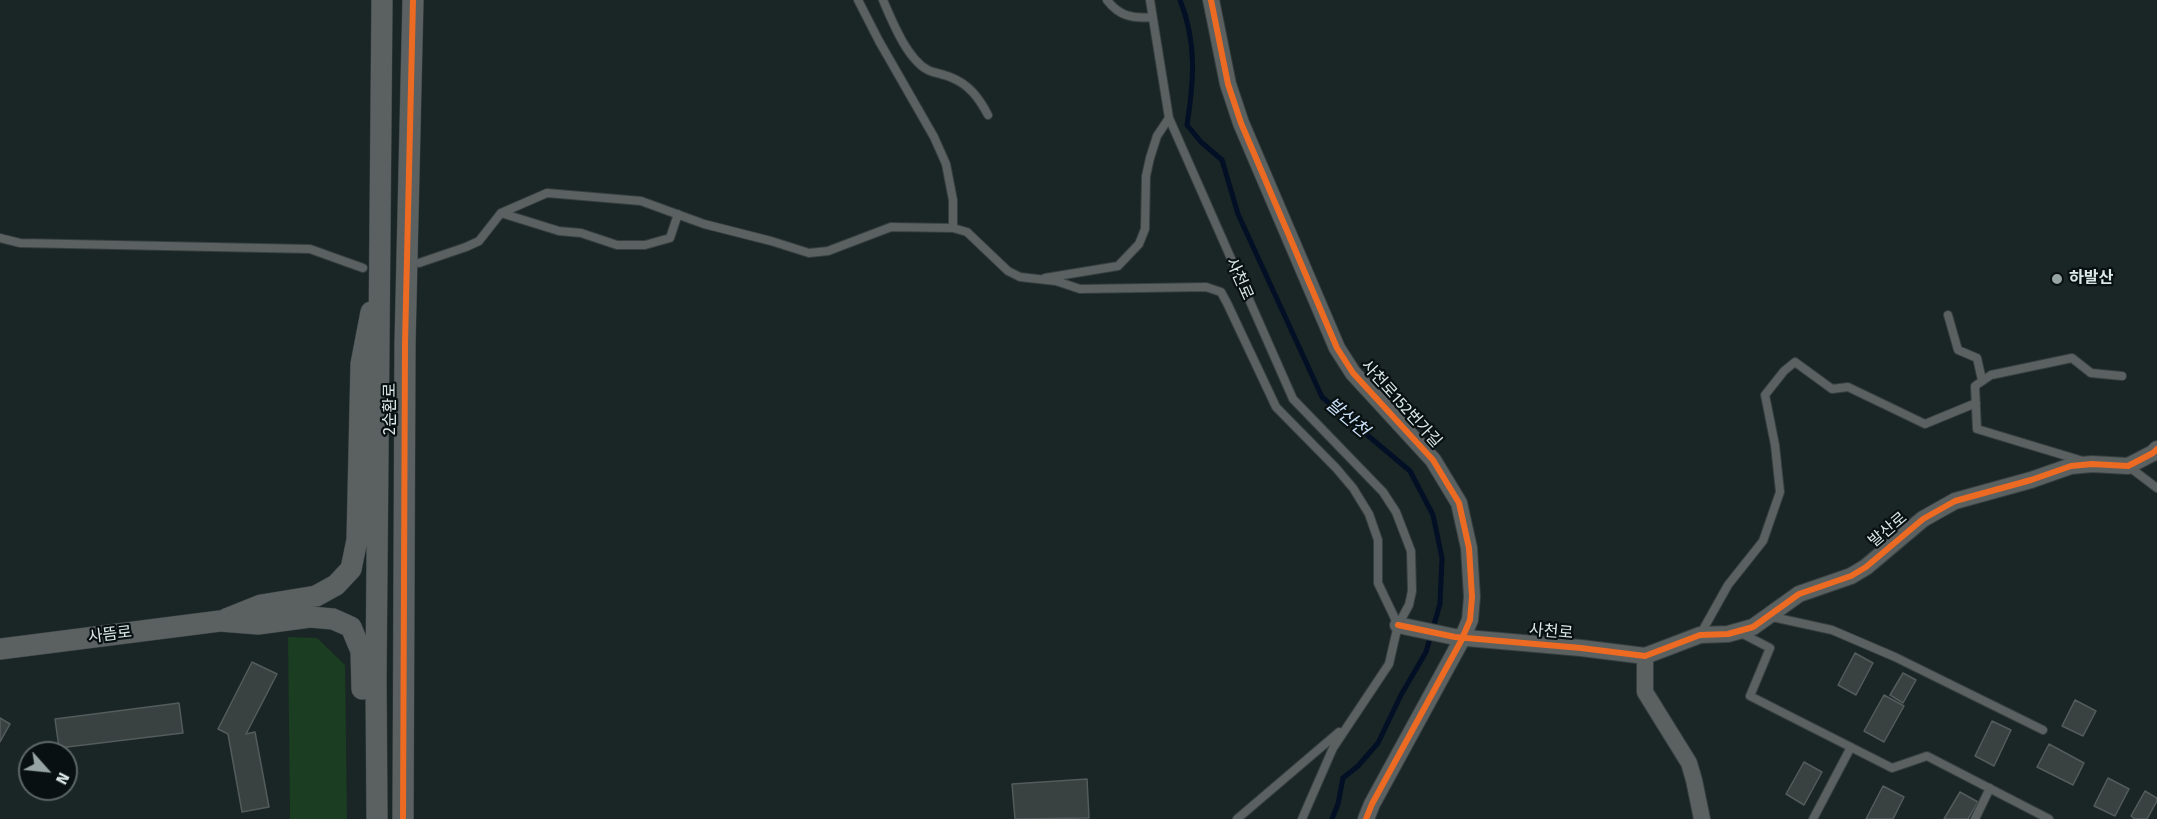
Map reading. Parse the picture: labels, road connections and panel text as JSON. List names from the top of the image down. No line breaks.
{"streets":{"street":["사천로","사천로152번가길","2순환로","발산로","사뜸로"]},"crossings":[["사천로","사천로152번가길"],["사천로","발산로"]],"water":["발산천"],"places":["하발산"],"north":"bottom right"}
